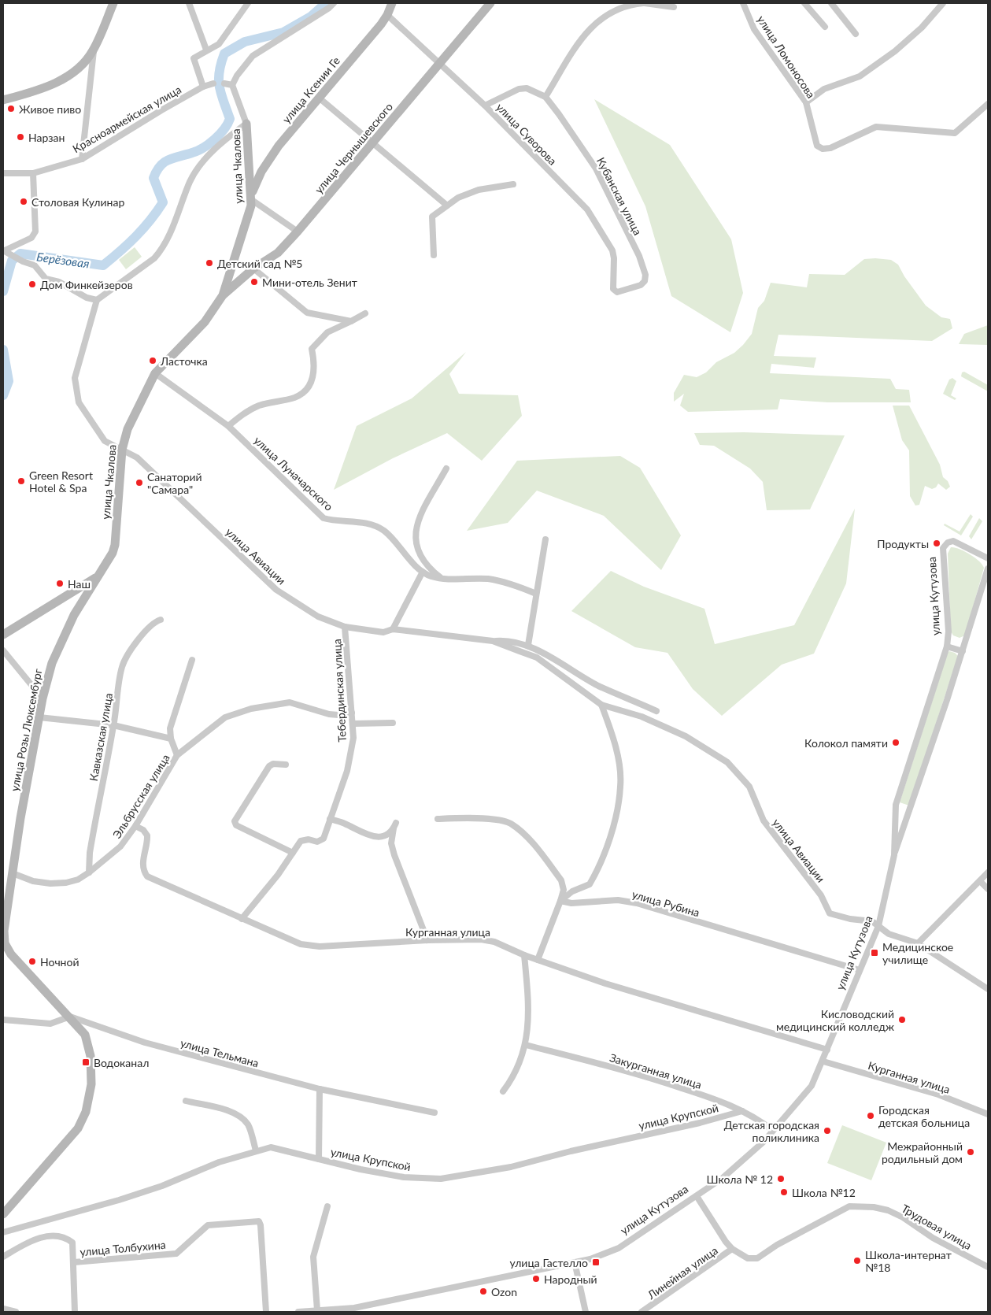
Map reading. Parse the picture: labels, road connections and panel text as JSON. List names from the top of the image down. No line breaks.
{"streets":{"street":["улица Ломоносова","улица Ксении Ге","Красноармейская улица","улица Суворова","улица Чернышевского","улица Чкалова","Кубанская улица","улица Луначарского","улица Авиации","улица Кутузова","Тебердинская улица","улица Розы Люксембург","Кавказская улица","Эльбрусская улица","улица Рубина","Курганная улица","улица Тельмана","Закурганная улица","улица Крупской","Трудовая улица","улица Толбухина","Линейная улица"]},"crossings":[["улица Ксении Ге","улица Суворова"],["улица Ксении Ге","улица Чкалова"],["улица Суворова","улица Чернышевского"],["улица Суворова","Кубанская улица"],["улица Чернышевского","улица Чкалова"],["улица Чкалова","улица Луначарского"],["улица Чкалова","улица Авиации"],["улица Чкалова","улица Розы Люксембург"],["улица Авиации","улица Кутузова"],["улица Авиации","Тебердинская улица"],["улица Кутузова","улица Рубина"],["улица Кутузова","Курганная улица"],["улица Кутузова","Закурганная улица"],["Тебердинская улица","Эльбрусская улица"],["Тебердинская улица","Курганная улица"],["улица Розы Люксембург","Эльбрусская улица"],["улица Розы Люксембург","улица Тельмана"],["Кавказская улица","Эльбрусская улица"],["Эльбрусская улица","Курганная улица"],["Закурганная улица","улица Крупской"],["Трудовая улица","Линейная улица"]],"water":["Берёзовая"],"places":{"other":["Живое пиво","Нарзан","Столовая Кулинар","Детский сад №5","Мини-отель Зенит","Дом Финкейзеров","Ласточка","Green Resort Hotel & Spa","Санаторий \"Самара\"","Продукты","Наш","Колокол памяти","Ночной","Кисловодский медицинский колледж","Городская детская больница","Детская городская поликлиника","Межрайонный родильный дом","Школа № 12","Школа №12","Школа-интернат №18","Народный","Ozon"],"transit":["Медицинское училище","Водоканал","улица Гастелло"]}}
